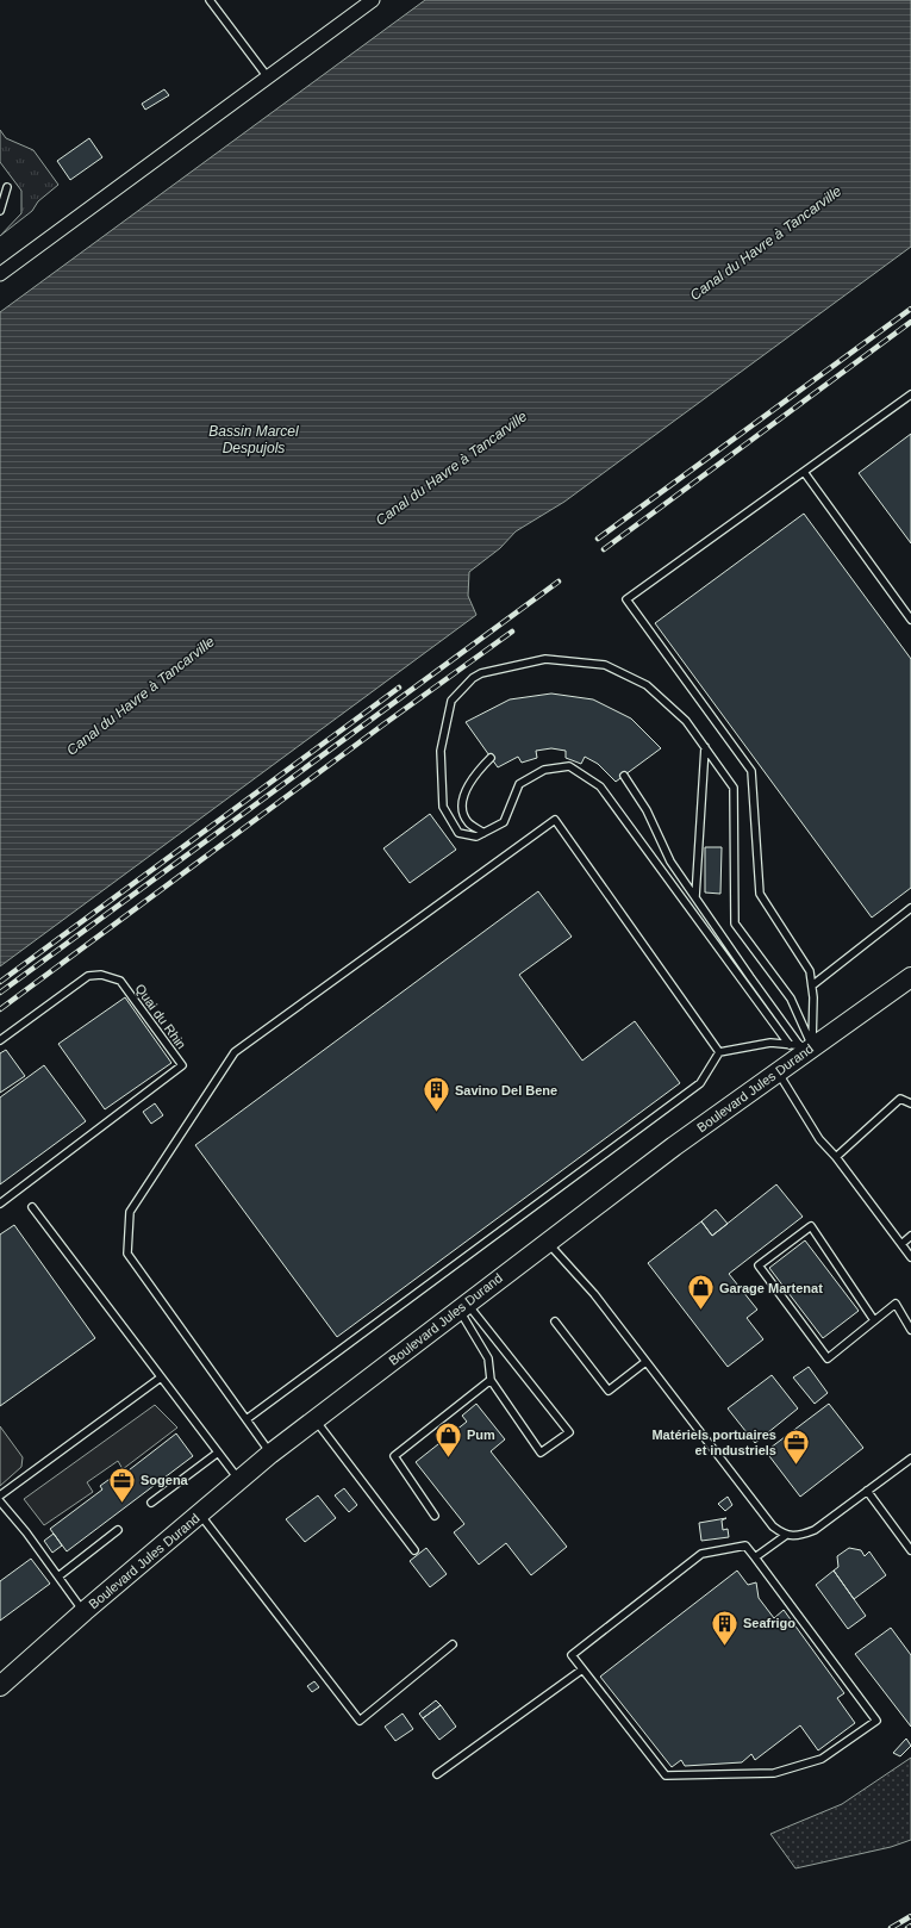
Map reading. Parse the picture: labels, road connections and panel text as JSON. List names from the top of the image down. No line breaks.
{"streets":{"main road":["Boulevard Jules Durand"],"lane":["Quai du Rhin"]},"water":["Canal du Havre à Tancarville","Bassin Marcel Despujols"],"places":{"building":["Savino Del Bene","Seafrigo"],"shop":["Garage Martenat","Pum"],"office":["Matériels portuaires et industriels","Sogena"]}}
